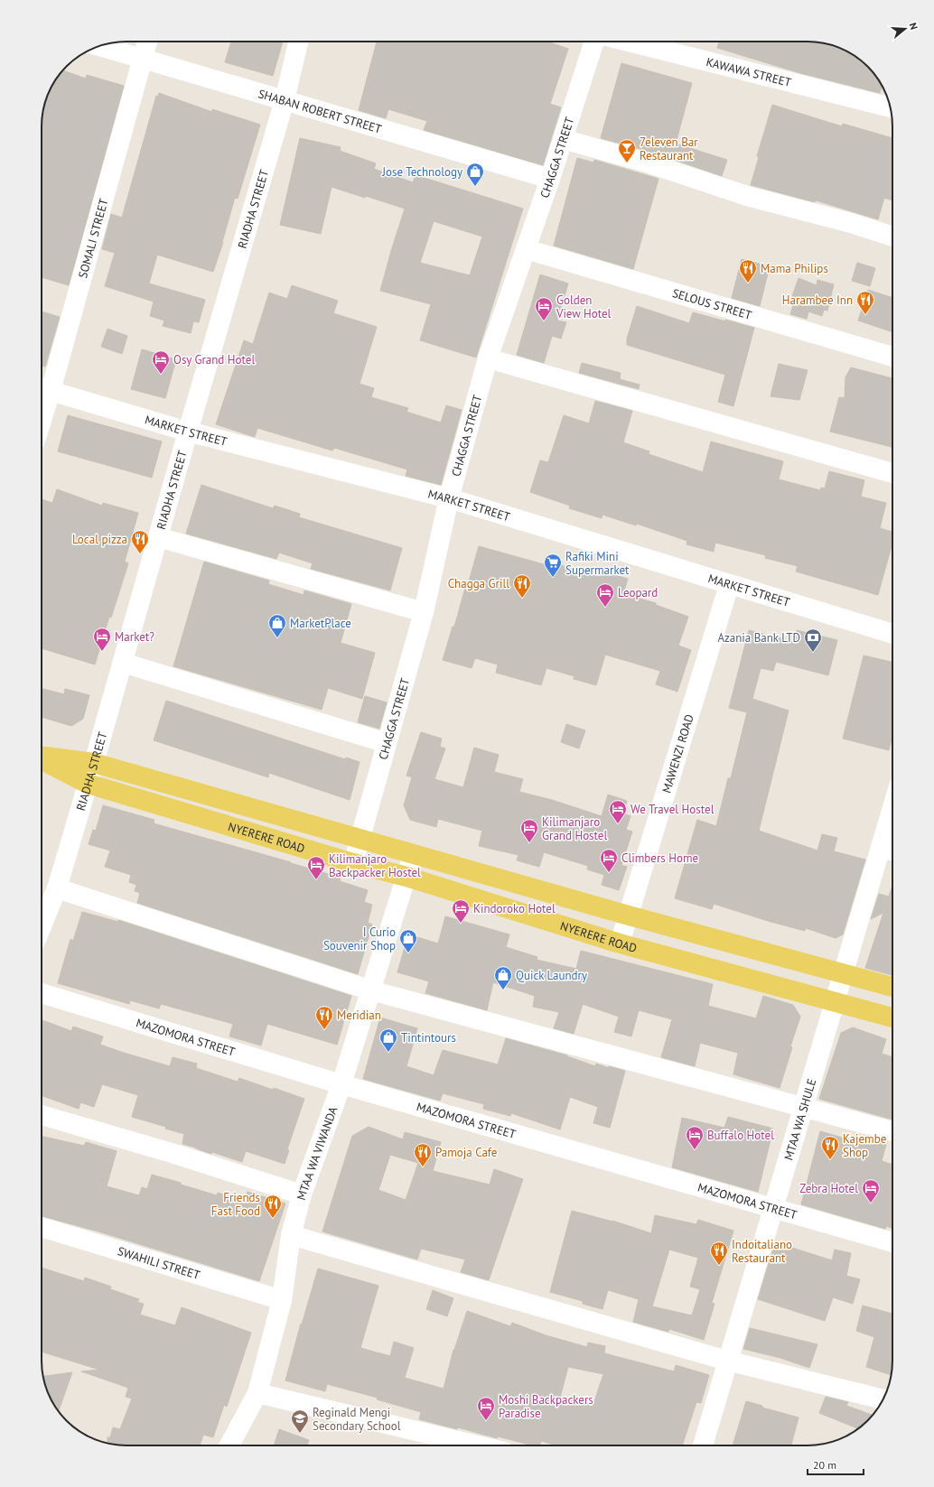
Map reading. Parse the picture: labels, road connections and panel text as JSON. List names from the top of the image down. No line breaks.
{"streets":{"main road":["NYERERE ROAD"],"street":["KAWAWA STREET","SHABAN ROBERT STREET","CHAGGA STREET","RIADHA STREET","SOMALI STREET","SELOUS STREET","MARKET STREET","MAWENZI ROAD","MAZOMORA STREET","MTAA WA SHULE","MTAA WA VIWANDA","SWAHILI STREET"]},"crossings":[["SHABAN ROBERT STREET","CHAGGA STREET"],["SHABAN ROBERT STREET","RIADHA STREET"],["SHABAN ROBERT STREET","SOMALI STREET"],["CHAGGA STREET","SELOUS STREET"],["CHAGGA STREET","MARKET STREET"],["CHAGGA STREET","NYERERE ROAD"],["RIADHA STREET","MARKET STREET"],["RIADHA STREET","NYERERE ROAD"],["SOMALI STREET","MARKET STREET"],["MARKET STREET","MAWENZI ROAD"],["MAWENZI ROAD","NYERERE ROAD"],["NYERERE ROAD","MTAA WA SHULE"],["NYERERE ROAD","MTAA WA VIWANDA"],["MAZOMORA STREET","MTAA WA SHULE"],["MAZOMORA STREET","MTAA WA VIWANDA"],["MTAA WA VIWANDA","SWAHILI STREET"]],"places":{"bar":["7eleven Bar Restaurant"],"shop":["Jose Technology","MarketPlace","I Curio Souvenir Shop","Quick Laundry","Tintintours"],"restaurant":["Mama Philips","Harambee Inn","Local pizza","Chagga Grill","Meridian","Kajembe Shop","Pamoja Cafe","Friends Fast Food","Indoitaliano Restaurant"],"hotel":["Golden View Hotel","Osy Grand Hotel","Leopard","Market?","We Travel Hostel","Kilimanjaro Grand Hostel","Climbers Home","Kilimanjaro Backpacker Hostel","Kindoroko Hotel","Buffalo Hotel","Zebra Hotel","Moshi Backpackers Paradise"],"supermarket":["Rafiki Mini Supermarket"],"bank":["Azania Bank LTD"],"school or university":["Reginald Mengi Secondary School"]},"scale_bar":"20 m","north":"right"}
